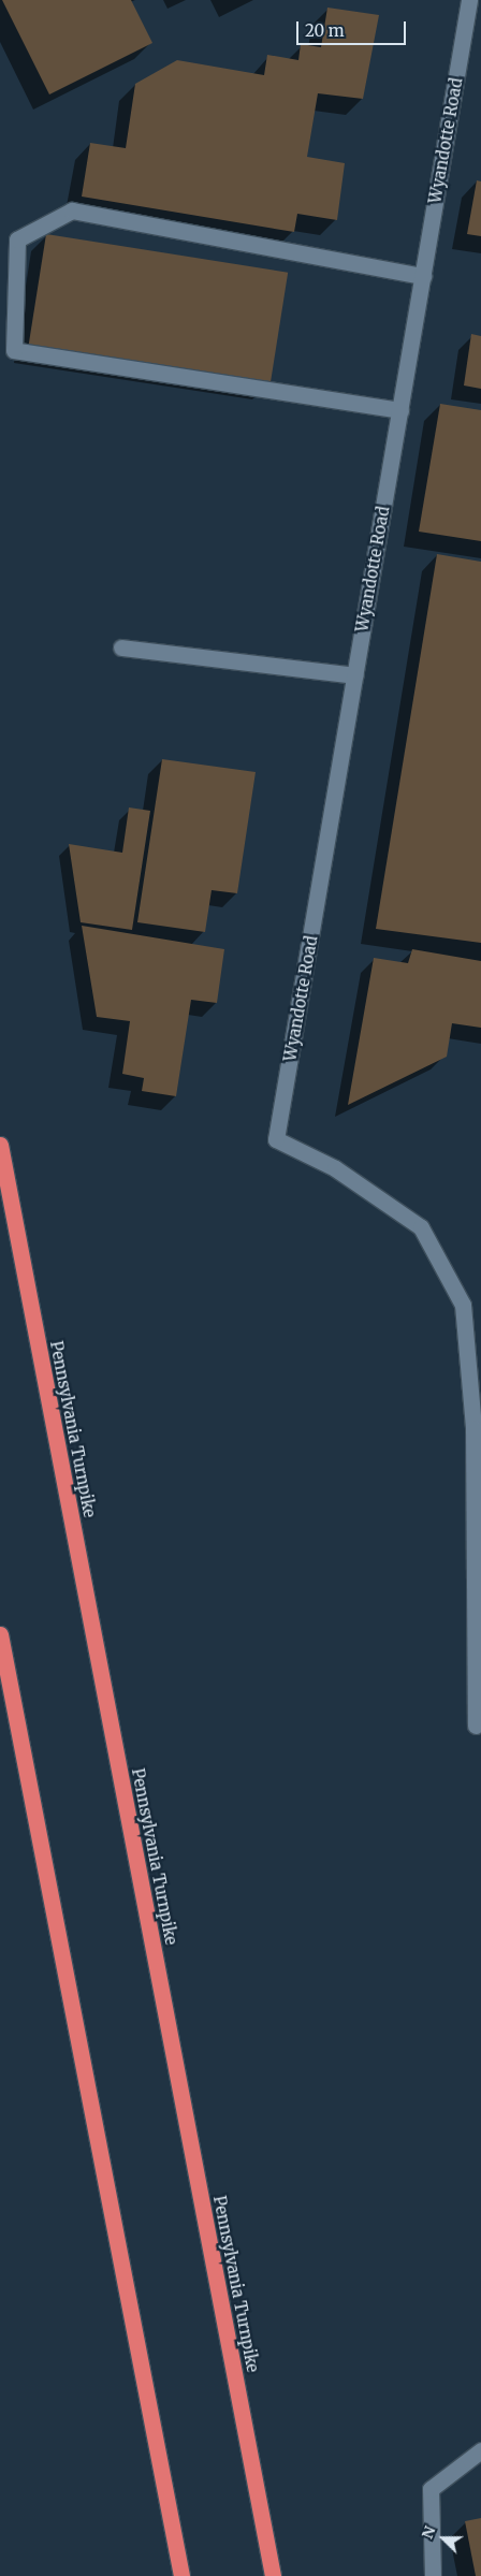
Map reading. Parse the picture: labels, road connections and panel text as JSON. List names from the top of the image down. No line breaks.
{"streets":{"highway":["Pennsylvania Turnpike"],"street":["Wyandotte Road"]},"scale_bar":"20 m","north":"left"}
